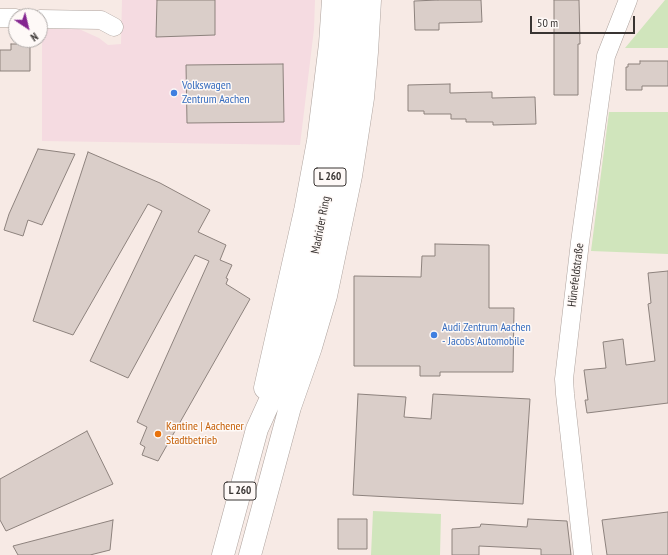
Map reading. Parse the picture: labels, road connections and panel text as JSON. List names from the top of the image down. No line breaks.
{"streets":{"main road":["L 260","Madrider Ring"],"street":["Hünefeldstraße"]},"places":["Volkswagen Zentrum Aachen","Audi Zentrum Aachen - Jacobs Automobile","Kantine | Aachener Stadtbetrieb"],"scale_bar":"50 m","north":"bottom right"}
